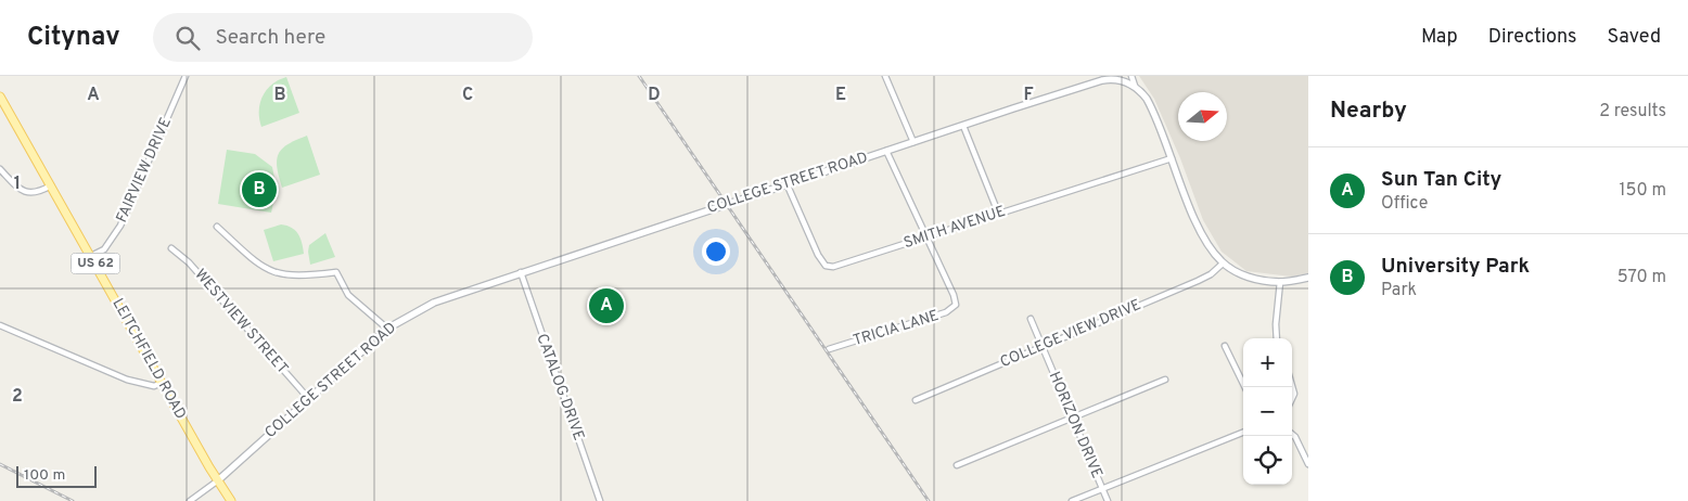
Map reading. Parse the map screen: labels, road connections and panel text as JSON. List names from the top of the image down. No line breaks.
{"streets":{"main road":["US 62","LEITCHFIELD ROAD"],"street":["FAIRVIEW DRIVE","COLLEGE STREET ROAD","SMITH AVENUE","WESTVIEW STREET","TRICIA LANE","COLLEGE VIEW DRIVE","CATALOG DRIVE","HORIZON DRIVE"]},"crossings":[["FAIRVIEW DRIVE","LEITCHFIELD ROAD"],["COLLEGE STREET ROAD","SMITH AVENUE"],["COLLEGE STREET ROAD","US 62"],["COLLEGE STREET ROAD","WESTVIEW STREET"],["COLLEGE STREET ROAD","TRICIA LANE"],["COLLEGE STREET ROAD","LEITCHFIELD ROAD"],["COLLEGE STREET ROAD","CATALOG DRIVE"],["SMITH AVENUE","TRICIA LANE"],["US 62","LEITCHFIELD ROAD"],["COLLEGE VIEW DRIVE","HORIZON DRIVE"]],"scale_bar":"100 m","north":"right","page":{"header":"Citynav","search":"Search here","nav":["Map","Directions","Saved"],"heading":["Nearby","2 results"],"list":[{"mark":"A","name":"Sun Tan City","note":"Office","value":"150 m"},{"mark":"B","name":"University Park","note":"Park","value":"570 m"}],"pins":["B","A"],"map_buttons":["+","−"],"scale":"100 m"},"grid":{"columns":["A","B","C","D","E","F"],"rows":["1","2"]}}
